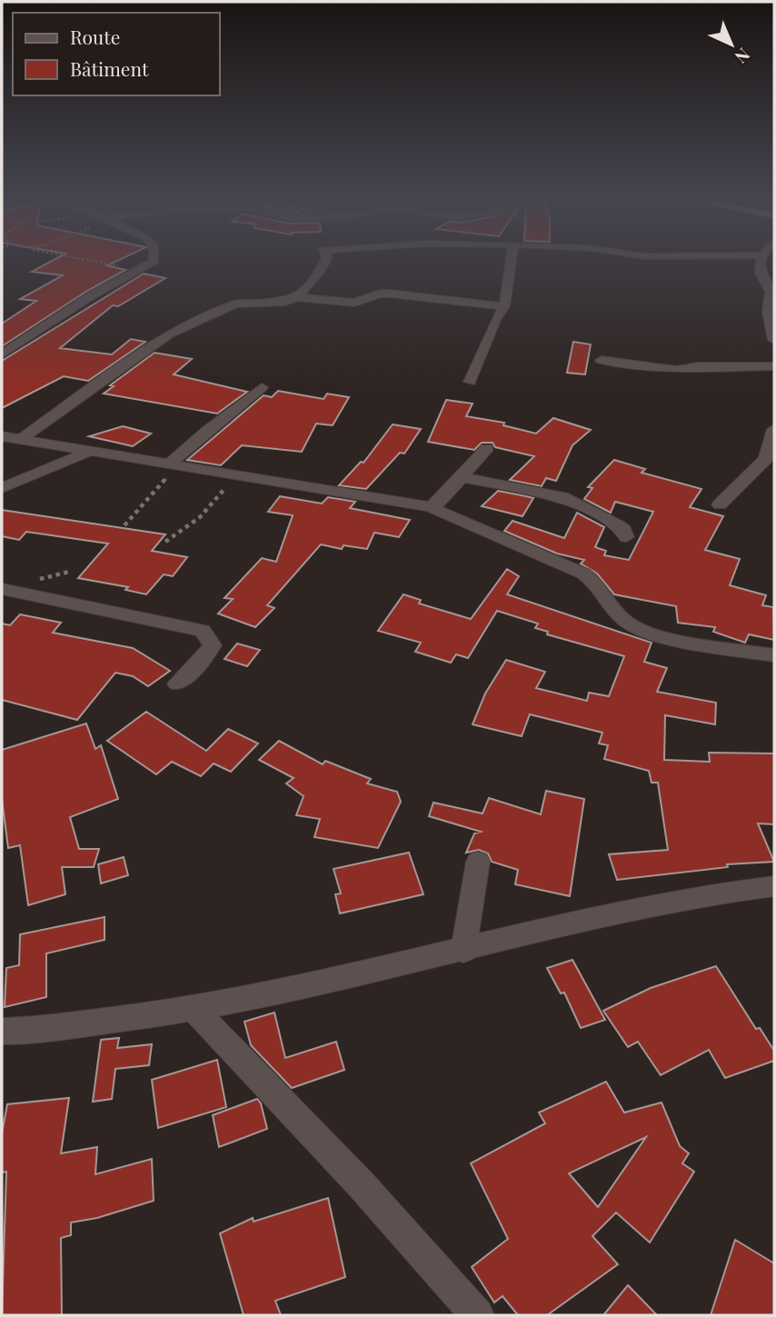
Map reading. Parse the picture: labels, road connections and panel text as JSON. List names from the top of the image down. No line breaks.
{"legend":["Route","Bâtiment"],"north":"bottom right"}
